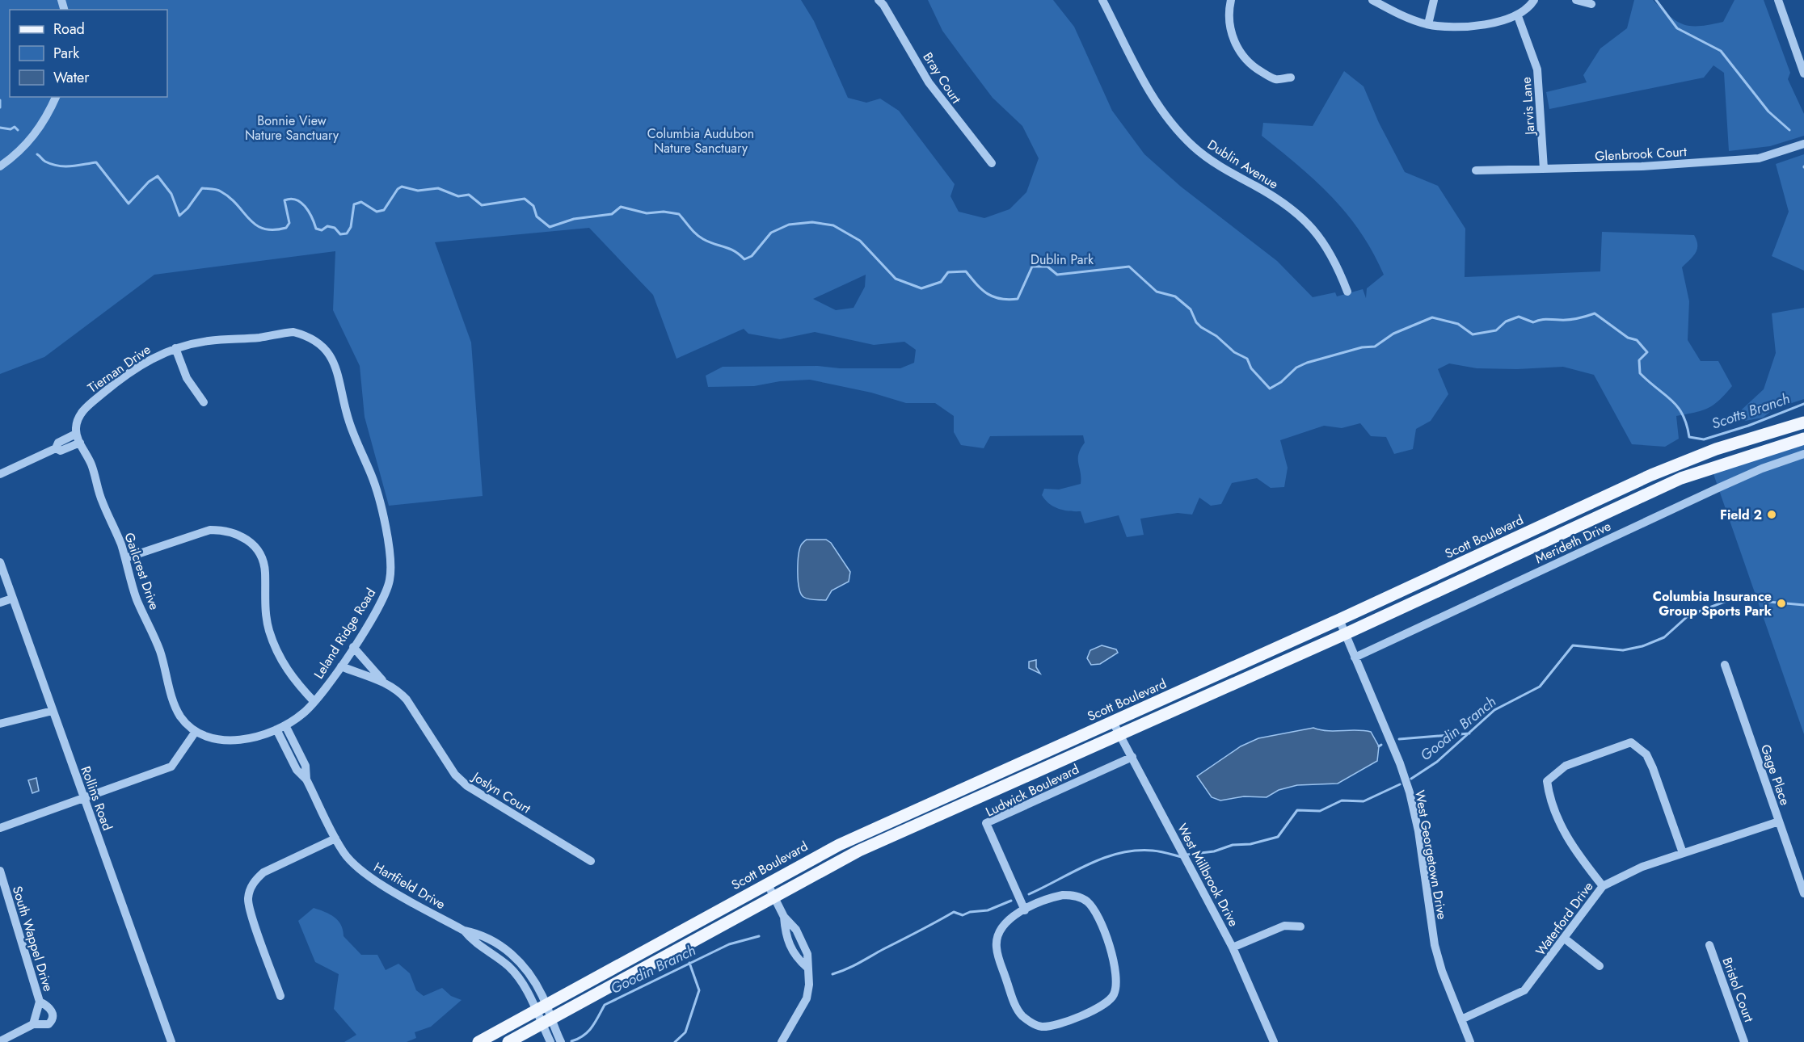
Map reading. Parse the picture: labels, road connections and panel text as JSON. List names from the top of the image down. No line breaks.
{"streets":{"main road":["Scott Boulevard"],"street":["Bray Court","Jarvis Lane","Glenbrook Court","Dublin Avenue","Tiernan Drive","Merideth Drive","Gailcrest Drive","Leland Ridge Road","Gage Place","Ludwick Boulevard","Joslyn Court","Rollins Road","West Georgetown Drive","West Millbrook Drive","Hartfield Drive","Waterford Drive","South Wappel Drive","Bristol Court"]},"crossings":[["Jarvis Lane","Glenbrook Court"],["Tiernan Drive","Leland Ridge Road"],["Scott Boulevard","West Georgetown Drive"],["Scott Boulevard","West Millbrook Drive"],["Scott Boulevard","Hartfield Drive"],["Merideth Drive","West Georgetown Drive"],["Gailcrest Drive","Leland Ridge Road"],["Leland Ridge Road","Joslyn Court"],["Leland Ridge Road","Hartfield Drive"],["Gage Place","Waterford Drive"],["Ludwick Boulevard","West Millbrook Drive"],["West Georgetown Drive","Waterford Drive"]],"water":["Scotts Branch","Goodin Branch"],"parks":["Bonnie View Nature Sanctuary","Columbia Audubon Nature Sanctuary","Dublin Park"],"places":["Field 2","Columbia Insurance Group Sports Park"],"legend":["Road","Park","Water"]}
